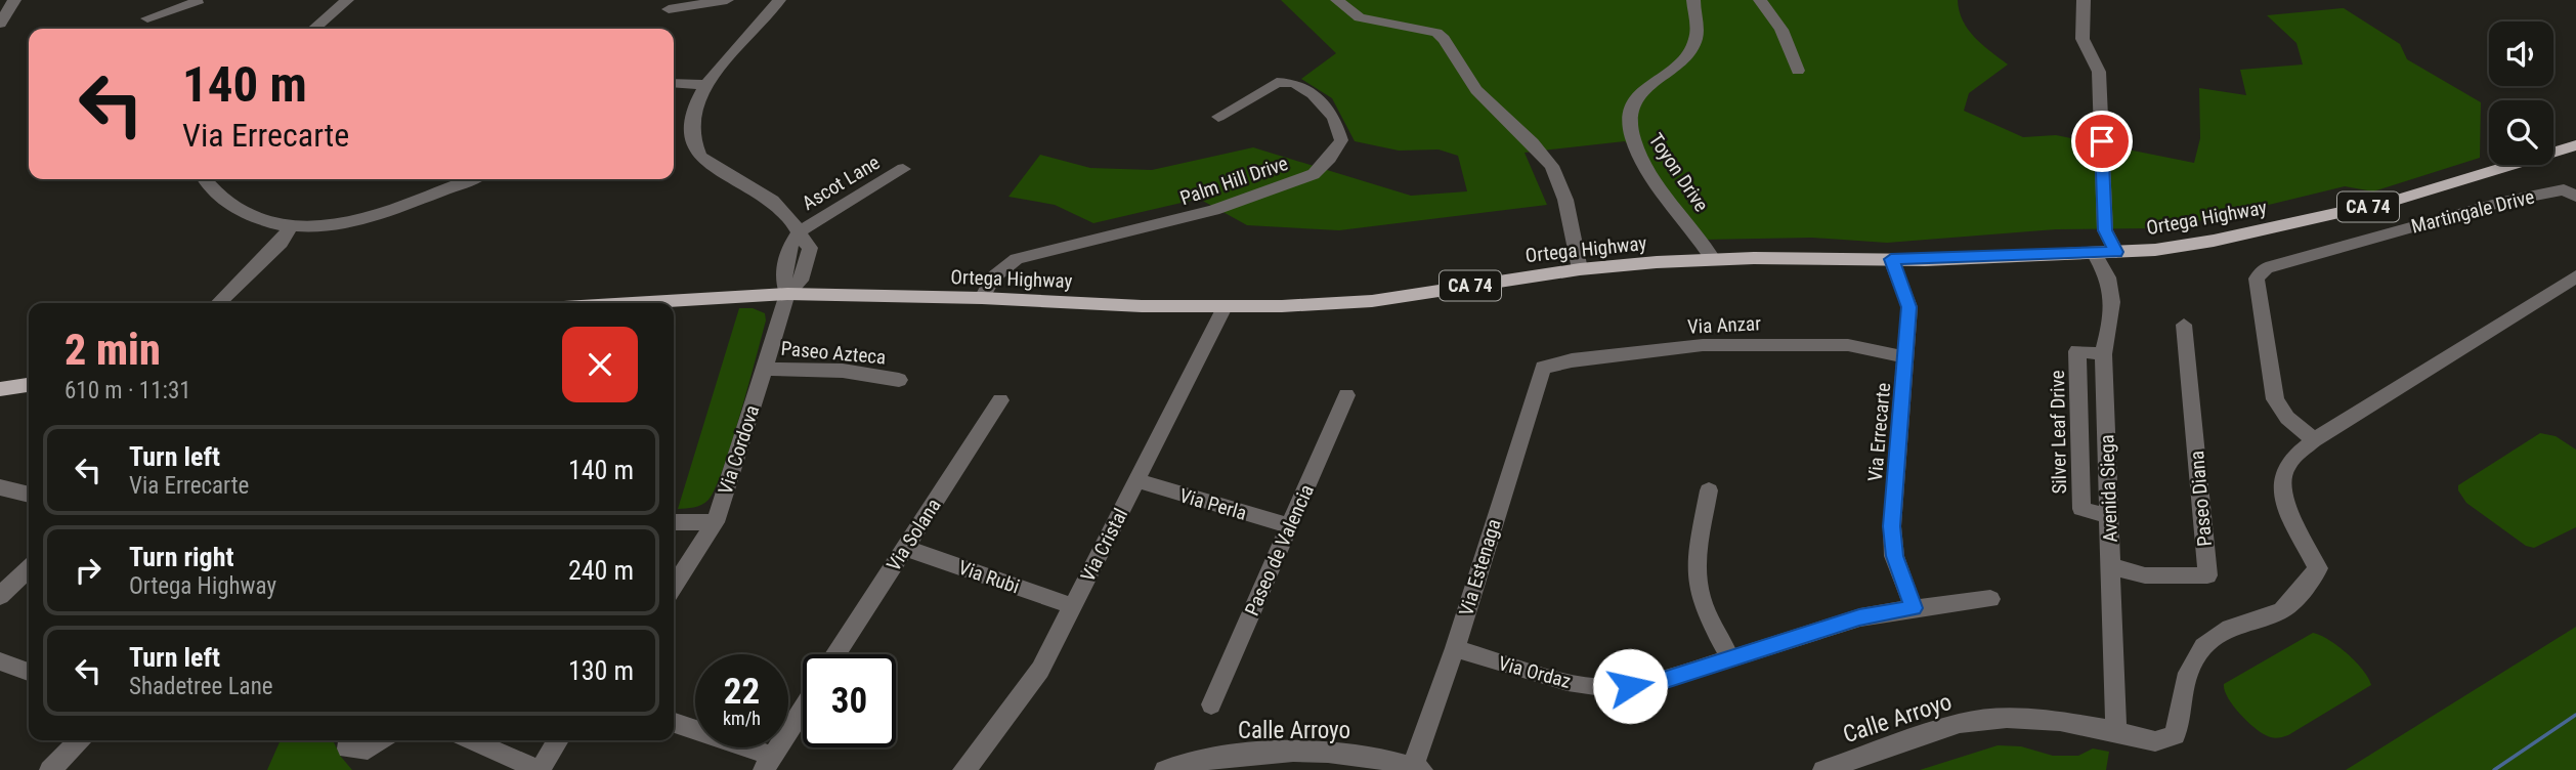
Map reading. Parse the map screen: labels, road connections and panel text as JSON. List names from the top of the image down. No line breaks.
{"streets":{"main road":["CA 74","Ortega Highway"],"street":["Toyon Drive","Palm Hill Drive","Ascot Lane","Martingale Drive","Via Anzar","Paseo Azteca","Via Errecarte","Silver Leaf Drive","Via Cordova","Avenida Siega","Paseo Diana","Via Perla","Via Solana","Via Cristal","Paseo de Valencia","Via Estenaga","Via Rubi","Via Ordaz","Calle Arroyo"]},"crossings":[["Toyon Drive","Ortega Highway"],["Palm Hill Drive","Ortega Highway"],["Ascot Lane","Via Cordova"],["Ortega Highway","Via Errecarte"],["Ortega Highway","Via Cordova"],["Ortega Highway","Avenida Siega"],["Ortega Highway","Via Cristal"],["Via Anzar","Via Errecarte"],["Via Anzar","Via Estenaga"],["Paseo Azteca","Via Cordova"],["Via Errecarte","Via Ordaz"],["Silver Leaf Drive","Avenida Siega"],["Avenida Siega","Paseo Diana"],["Avenida Siega","Calle Arroyo"],["Via Perla","Via Cristal"],["Via Perla","Paseo de Valencia"],["Via Solana","Via Rubi"],["Via Cristal","Via Rubi"],["Via Estenaga","Via Ordaz"],["Via Estenaga","Calle Arroyo"]],"page":{"turn":["140 m","Via Errecarte"],"heading":["2 min","610 m · 11:31"],"list":[{"name":"Turn left","note":"Via Errecarte","value":"140 m"},{"name":"Turn right","note":"Ortega Highway","value":"240 m"},{"name":"Turn left","note":"Shadetree Lane","value":"130 m"}],"speed":"22 km/h","limit":"30"}}
